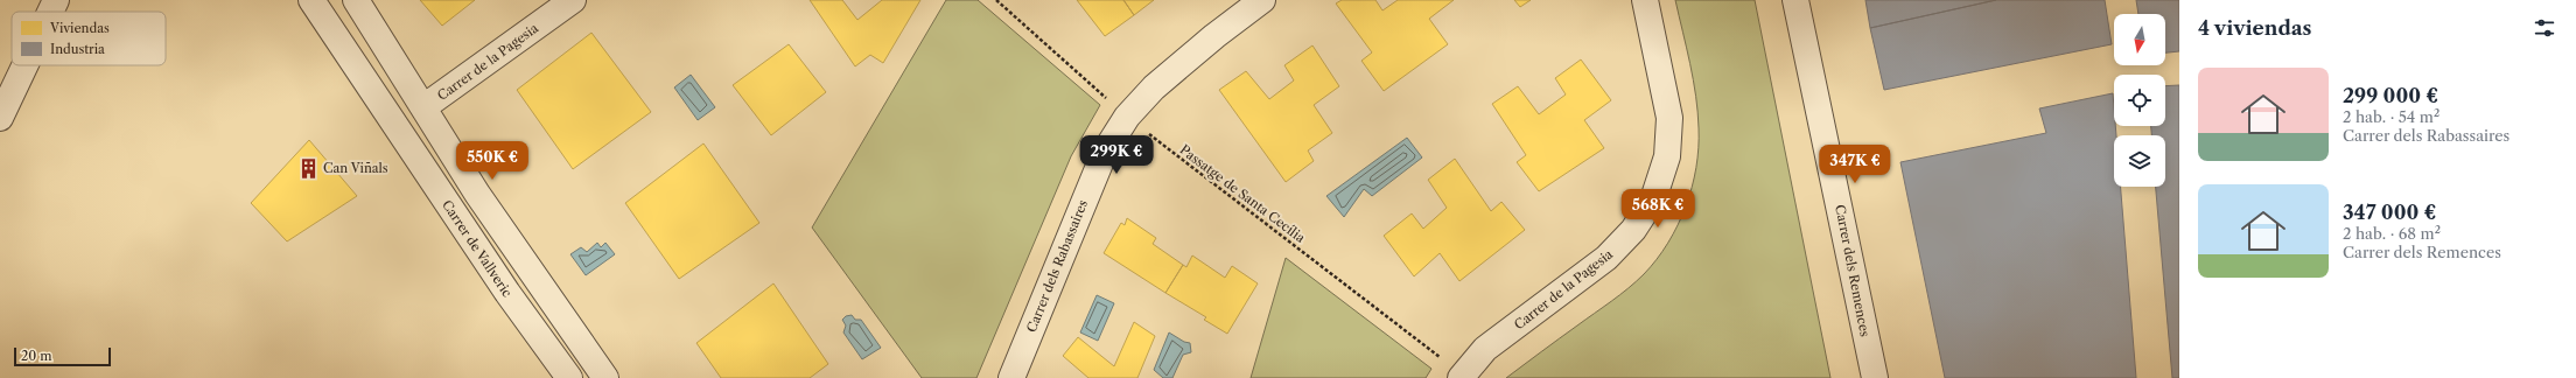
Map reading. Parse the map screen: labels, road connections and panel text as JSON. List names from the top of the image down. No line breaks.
{"streets":{"street":["Carrer de la Pagesia","Carrer de Vallveric","Carrer dels Rabassaires","Carrer dels Remences"],"path":["Passatge de Santa Cecília"]},"crossings":[["Carrer de la Pagesia","Passatge de Santa Cecília"],["Passatge de Santa Cecília","Carrer dels Rabassaires"]],"places":{"building":["Can Viñals"]},"legend":["Viviendas","Industria"],"scale_bar":"20 m","north":"bottom","page":{"heading":"4 viviendas","list":[{"name":"299 000 €","note":"2 hab. · 54 m² · Carrer dels Rabassaires"},{"name":"347 000 €","note":"2 hab. · 68 m² · Carrer dels Remences"}],"price":["299K €","550K €","347K €","568K €"],"scale":"20 m"}}
